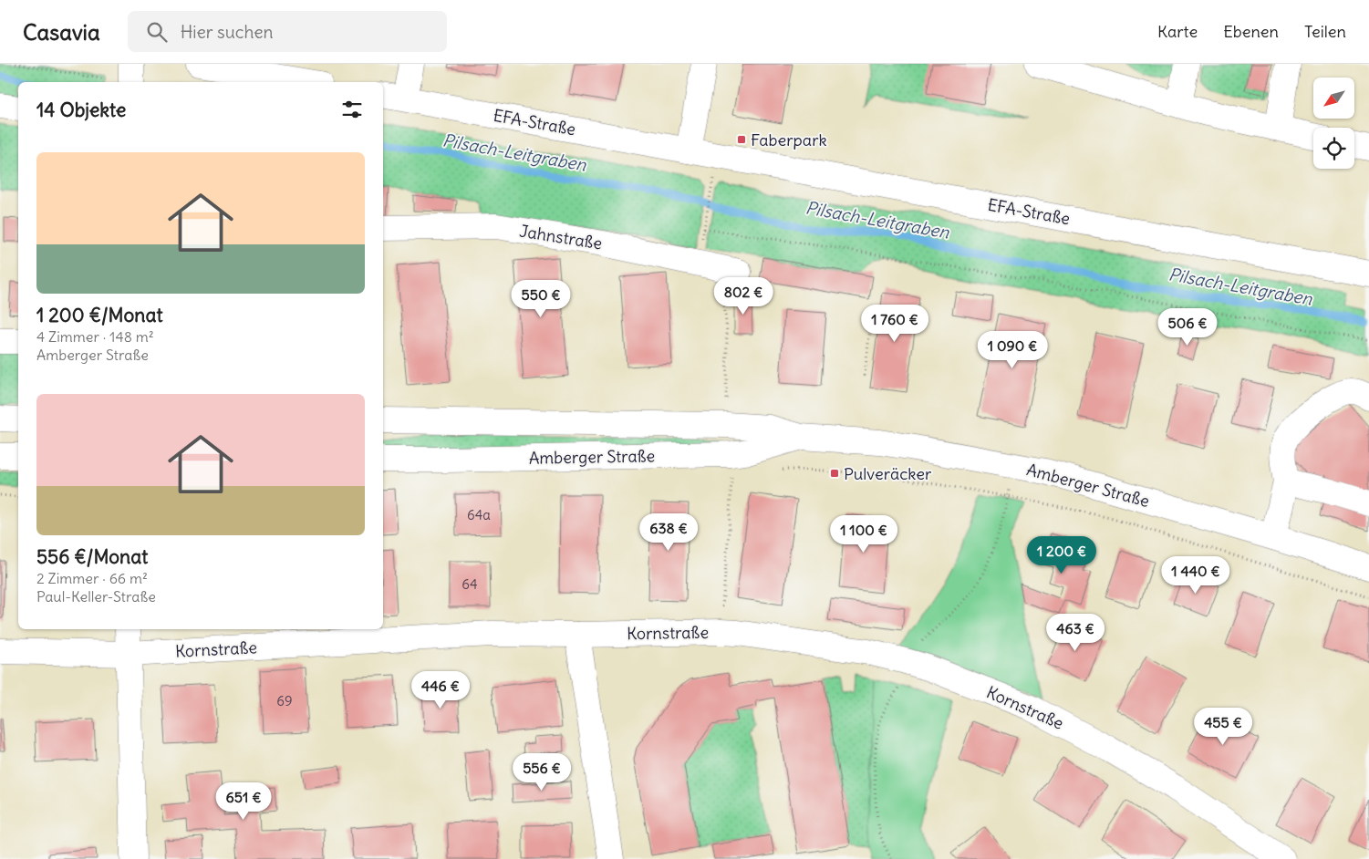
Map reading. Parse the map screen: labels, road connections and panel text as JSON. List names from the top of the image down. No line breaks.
{"streets":{"street":["EFA-Straße","Jahnstraße","Amberger Straße","Kornstraße"]},"water":["Pilsach-Leitgraben"],"places":{"transit":["Faberpark","Pulveräcker"]},"house_numbers":["64a","64","69"],"north":"bottom left","page":{"header":"Casavia","search":"Hier suchen","nav":["Karte","Ebenen","Teilen"],"heading":"14 Objekte","list":[{"name":"1 200 €/Monat","note":"4 Zimmer · 148 m² · Amberger Straße"},{"name":"556 €/Monat","note":"2 Zimmer · 66 m² · Paul-Keller-Straße"}],"price":["802 €","550 €","1 760 €","506 €","1 090 €","638 €","1 100 €","1 200 €","1 440 €","463 €","446 €","455 €","556 €","651 €"]}}
